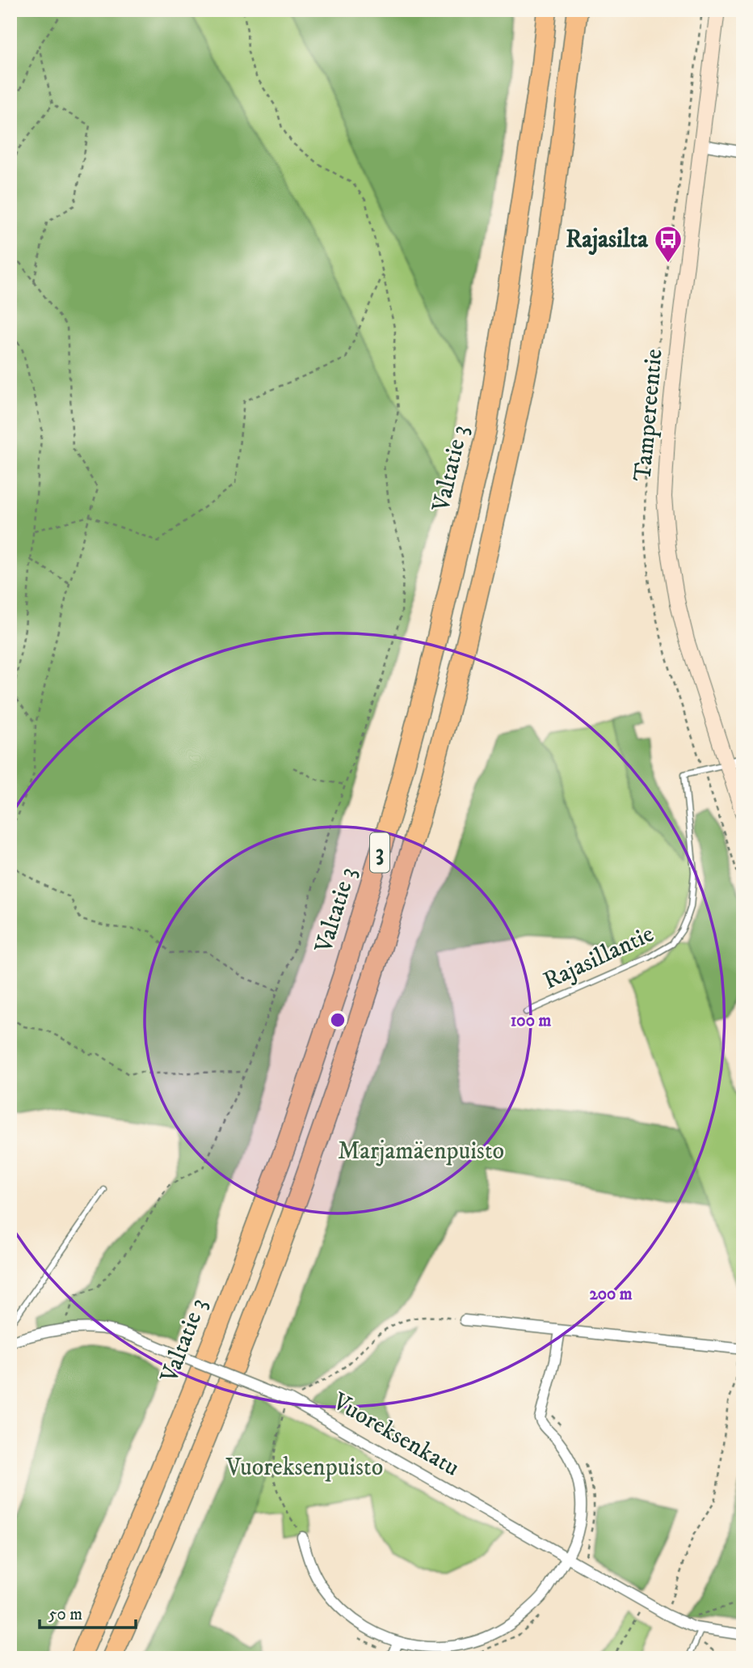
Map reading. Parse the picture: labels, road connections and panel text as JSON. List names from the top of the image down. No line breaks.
{"streets":{"highway":["Valtatie 3","3"],"main road":["Tampereentie"],"street":["Vuoreksenkatu"],"lane":["Rajasillantie"]},"crossings":[["Tampereentie","Rajasillantie"]],"parks":["Marjamäenpuisto","Vuoreksenpuisto"],"places":{"bus stop":["Rajasilta"]},"scale_bar":"50 m","rings":["100 m","200 m"]}
